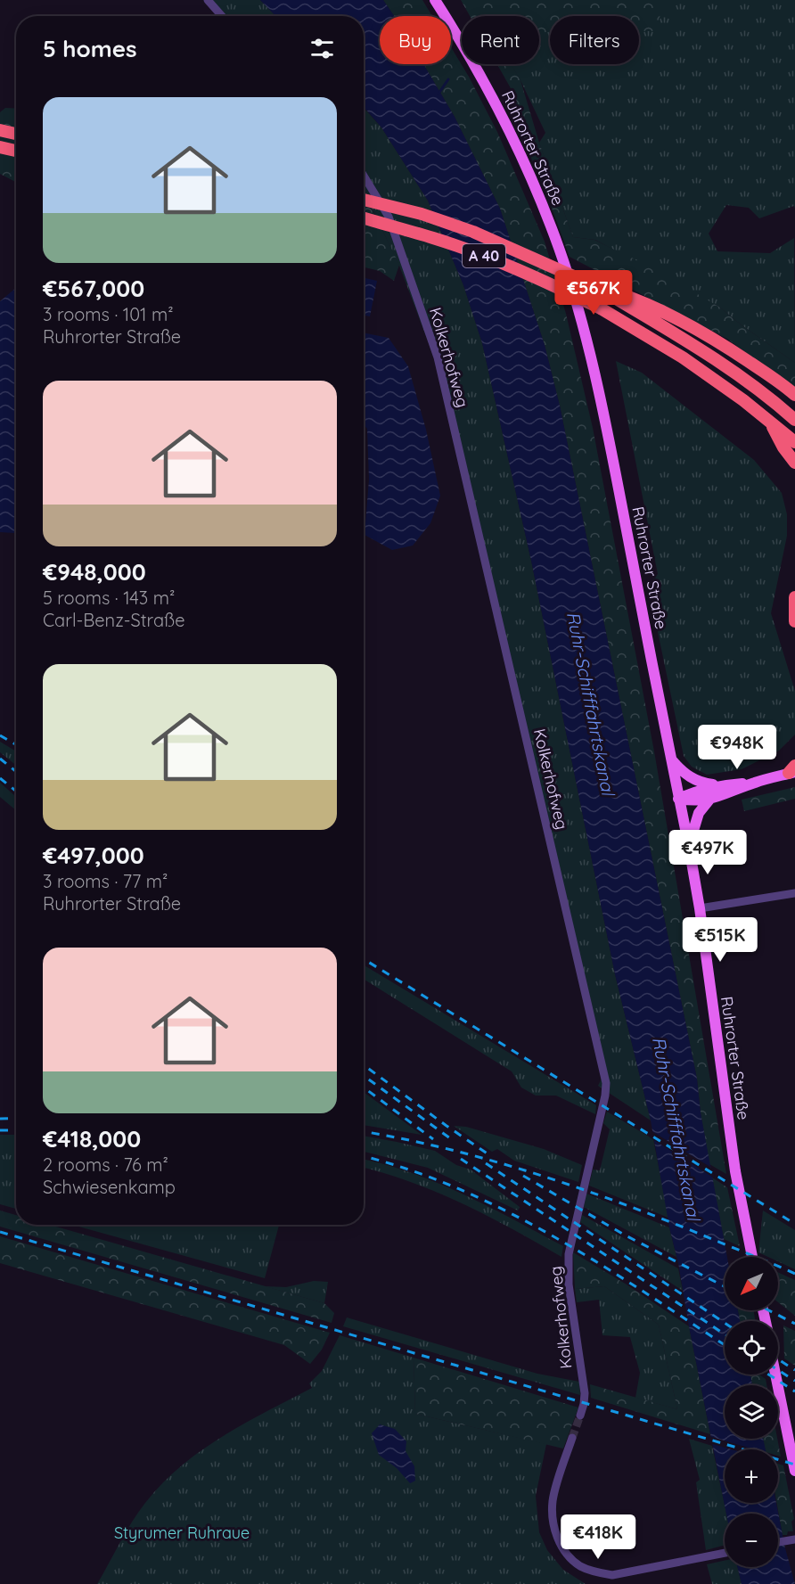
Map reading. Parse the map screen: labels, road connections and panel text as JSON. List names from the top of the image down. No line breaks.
{"streets":{"highway":["A 40"],"main road":["Ruhrorter Straße"],"street":["Kolkerhofweg"]},"water":["Ruhr-Schifffahrtskanal"],"parks":["Styrumer Ruhraue"],"north":"bottom left","page":{"chip":["Buy","Rent","Filters"],"heading":"5 homes","list":[{"name":"€567,000","note":"3 rooms · 101 m² · Ruhrorter Straße"},{"name":"€948,000","note":"5 rooms · 143 m² · Carl-Benz-Straße"},{"name":"€497,000","note":"3 rooms · 77 m² · Ruhrorter Straße"},{"name":"€418,000","note":"2 rooms · 76 m² · Schwiesenkamp"}],"price":["€567K","€948K","€497K","€515K","€418K"],"map_buttons":["+","−"]}}
